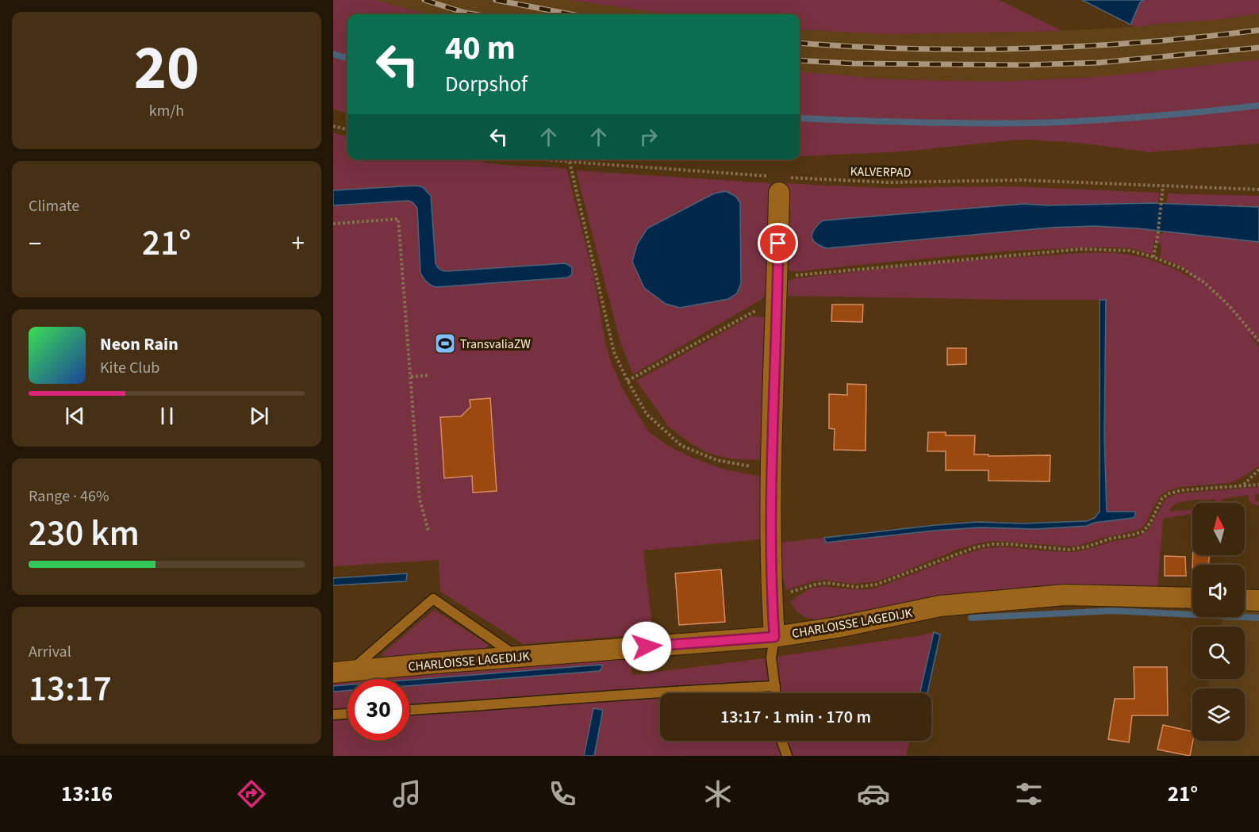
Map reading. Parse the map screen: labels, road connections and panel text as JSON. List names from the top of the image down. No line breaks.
{"streets":{"street":["CHARLOISSE LAGEDIJK"],"path":["KALVERPAD"]},"places":{"sports":["TransvaliaZW"]},"north":"top","page":{"tile":[["20","km/h"],"Climate",["Range · 46%","230 km"],["Arrival","13:17"]],"turn":["40 m","Dorpshof"],"heat":["−","21°","+"],"song":["Neon Rain","Kite Club"],"limit":"30","trip":"13:17 · 1 min · 170 m","tabs":["13:16","21°"]}}
